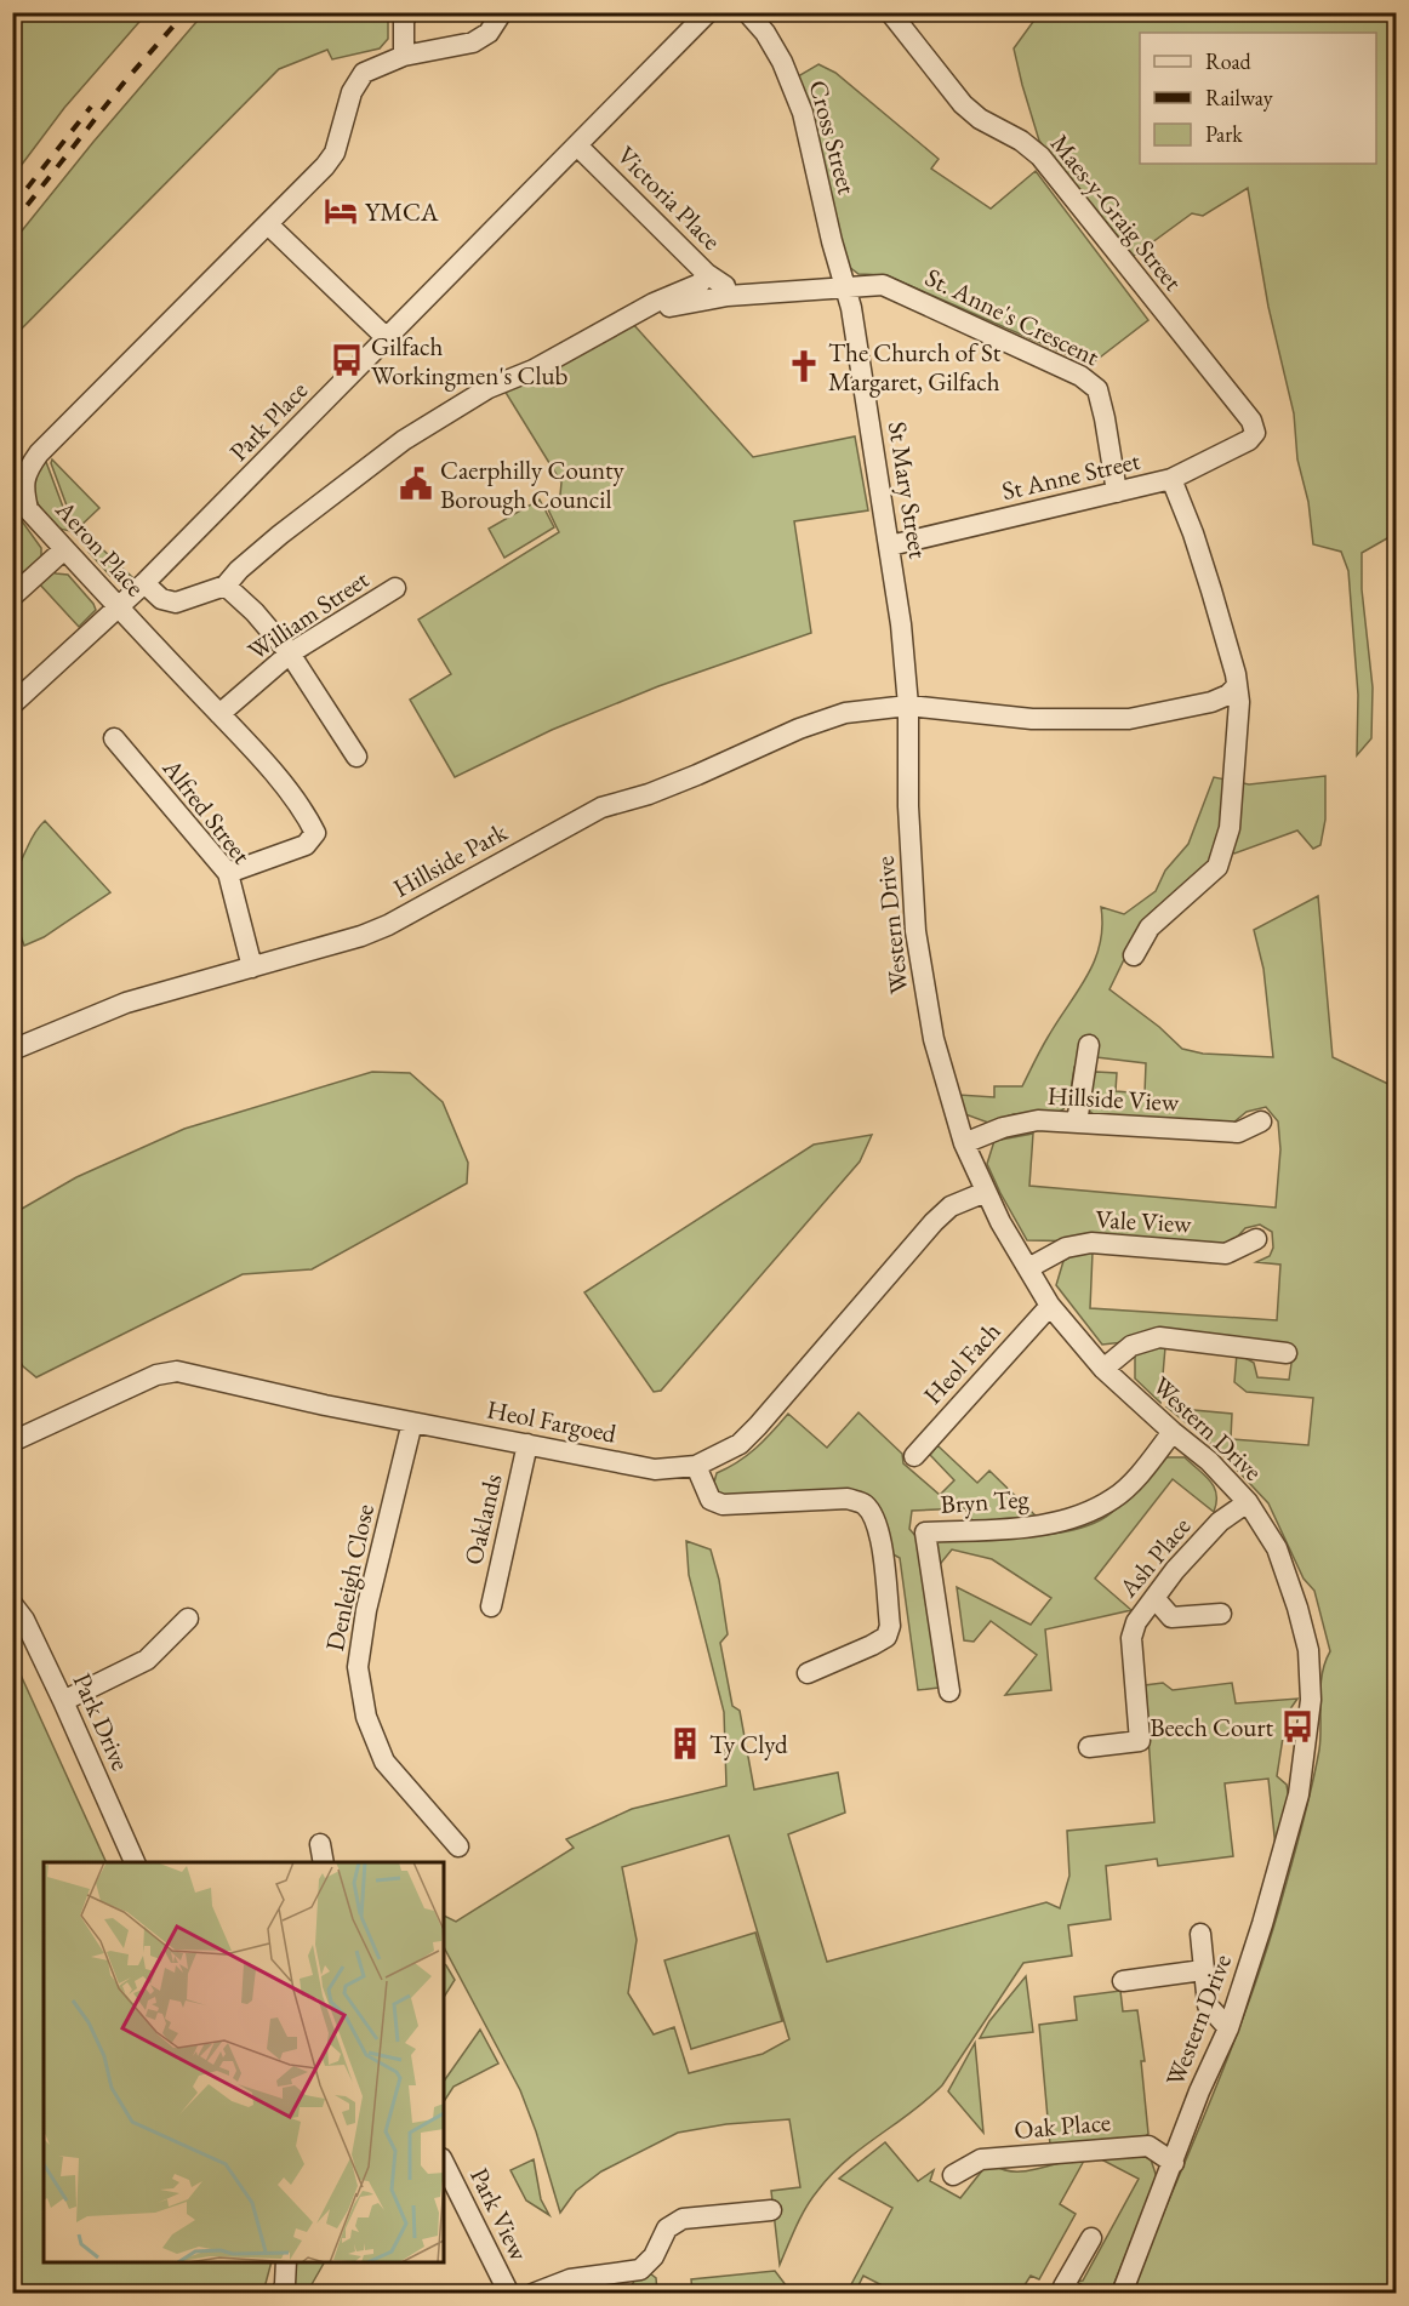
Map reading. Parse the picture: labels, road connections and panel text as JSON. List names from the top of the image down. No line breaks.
{"streets":{"street":["Cross Street","Victoria Place","Maes-y-Graig Street","St. Anne's Crescent","Park Place","St Anne Street","St Mary Street","Aeron Place","William Street","Alfred Street","Hillside Park","Western Drive","Hillside View","Vale View","Heol Fach","Heol Fargoed","Bryn Teg","Oaklands","Ash Place","Denleigh Close","Park Drive","Oak Place","Park View"]},"crossings":[["Cross Street","St. Anne's Crescent"],["Cross Street","St Mary Street"],["Victoria Place","Park Place"],["Maes-y-Graig Street","St Anne Street"],["St. Anne's Crescent","St Anne Street"],["St. Anne's Crescent","St Mary Street"],["Park Place","Aeron Place"],["St Anne Street","St Mary Street"],["St Mary Street","Hillside Park"],["St Mary Street","Western Drive"],["Aeron Place","William Street"],["Aeron Place","Alfred Street"],["Alfred Street","Hillside Park"],["Hillside Park","Western Drive"],["Western Drive","Hillside View"],["Western Drive","Vale View"],["Western Drive","Heol Fach"],["Western Drive","Heol Fargoed"],["Western Drive","Bryn Teg"],["Western Drive","Ash Place"],["Western Drive","Oak Place"],["Heol Fargoed","Oaklands"],["Heol Fargoed","Denleigh Close"]],"places":{"hotel":["YMCA"],"bus stop":["Gilfach Workingmen's Club","Beech Court"],"church":["The Church of St Margaret, Gilfach"],"public building":["Caerphilly County Borough Council"],"building":["Ty Clyd"]},"legend":["Road","Railway","Park"]}
